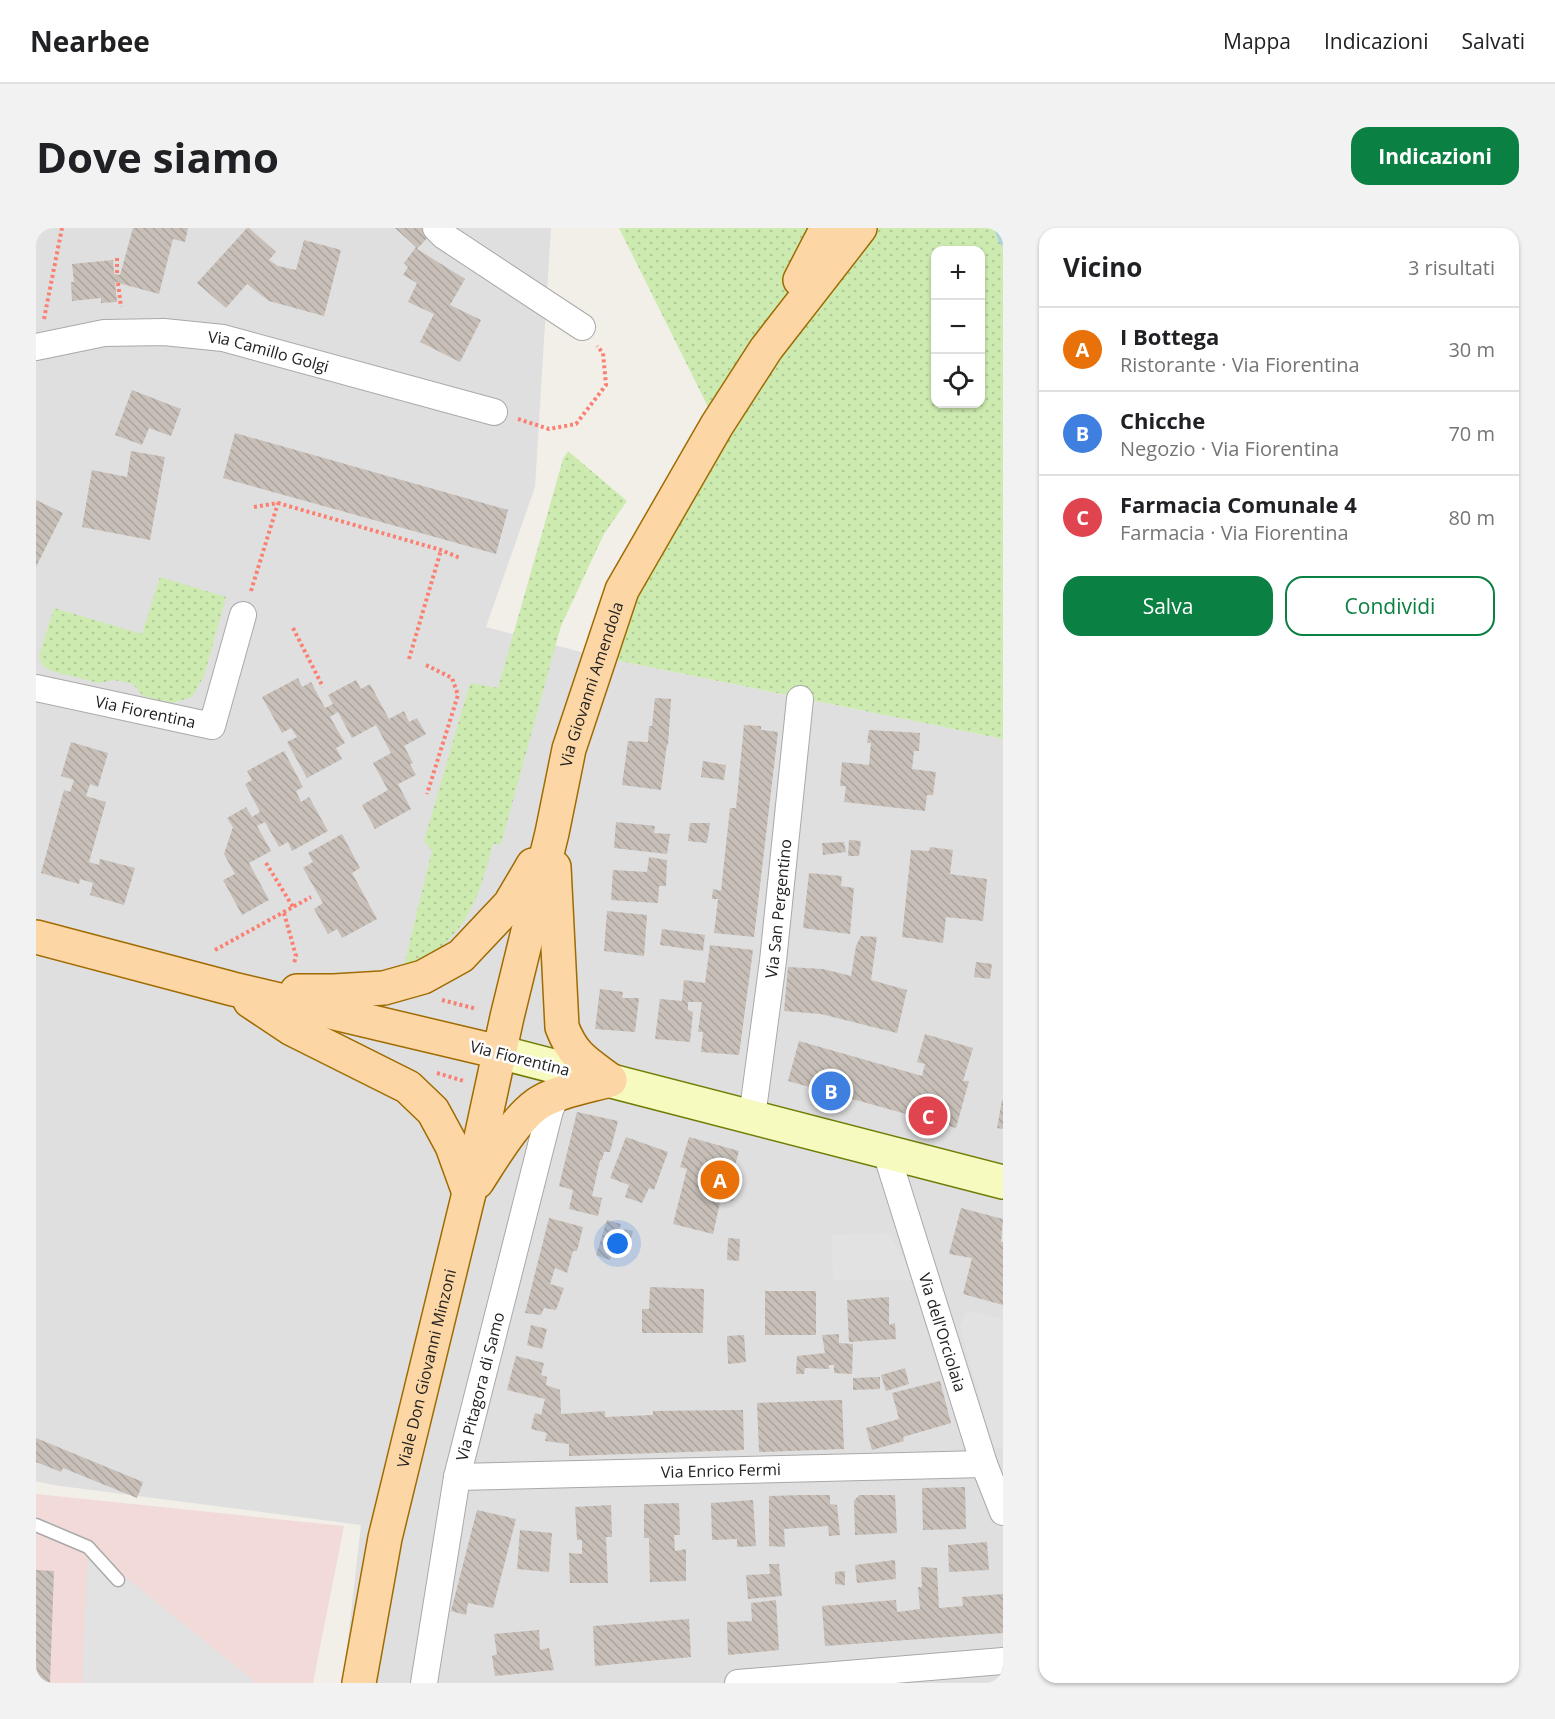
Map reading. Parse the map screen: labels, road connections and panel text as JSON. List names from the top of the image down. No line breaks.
{"streets":{"main road":["Via Giovanni Amendola","Via Fiorentina","Viale Don Giovanni Minzoni"],"street":["Via Camillo Golgi","Via San Pergentino","Via dell'Orciolaia","Via Pitagora di Samo","Via Enrico Fermi"]},"crossings":[["Via Giovanni Amendola","Via Fiorentina"],["Via Giovanni Amendola","Viale Don Giovanni Minzoni"],["Via Fiorentina","Via San Pergentino"],["Via Fiorentina","Via dell'Orciolaia"],["Via Fiorentina","Viale Don Giovanni Minzoni"],["Via dell'Orciolaia","Via Enrico Fermi"],["Via Pitagora di Samo","Via Enrico Fermi"]],"page":{"header":"Nearbee","nav":["Mappa","Indicazioni","Salvati"],"buttons":["Indicazioni",["Salva","Condividi"]],"title":"Dove siamo","heading":["Vicino","3 risultati"],"map_buttons":["+","−"],"list":[{"mark":"A","name":"I Bottega","note":"Ristorante · Via Fiorentina","value":"30 m"},{"mark":"B","name":"Chicche","note":"Negozio · Via Fiorentina","value":"70 m"},{"mark":"C","name":"Farmacia Comunale 4","note":"Farmacia · Via Fiorentina","value":"80 m"}],"pins":["B","C","A"]}}
